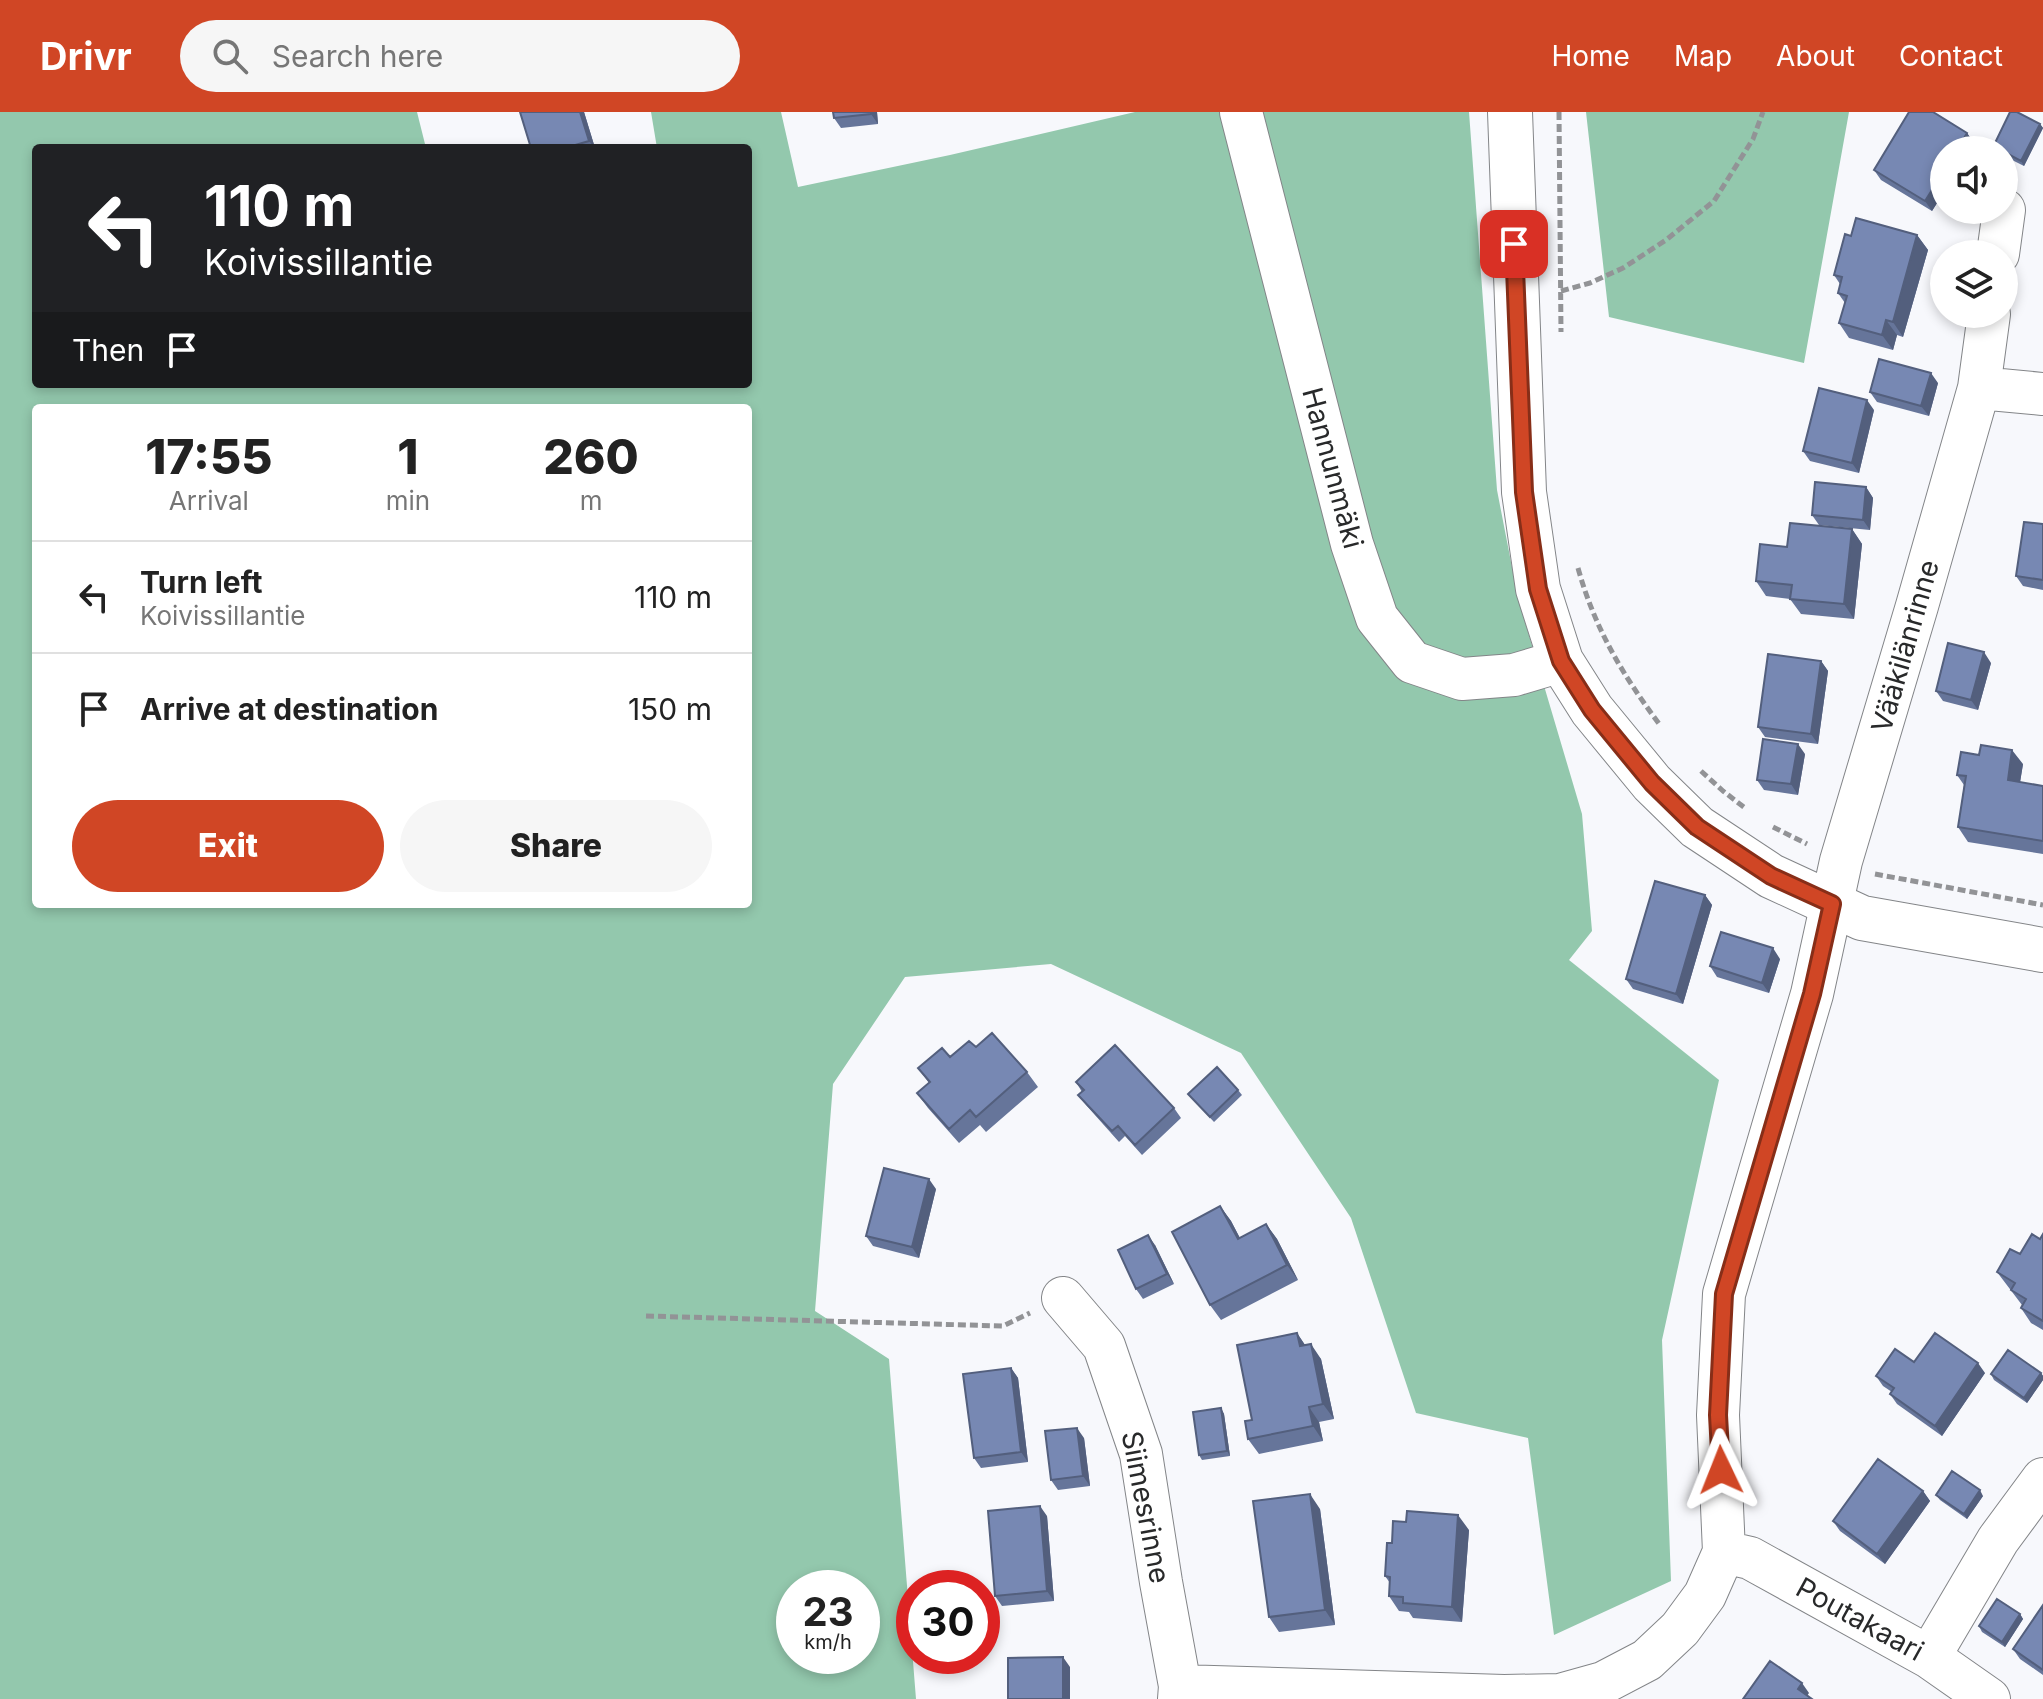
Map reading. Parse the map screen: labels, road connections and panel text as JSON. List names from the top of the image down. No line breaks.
{"streets":{"street":["Hannunmäki","Vääkilänrinne","Siimesrinne","Poutakaari"]},"crossings":[["Vääkilänrinne","Poutakaari"]],"page":{"header":"Drivr","search":"Search here","nav":["Home","Map","About","Contact"],"turn":["110 m","Koivissillantie"],"then":"Then","eta":["17:55","Arrival","1","min","260","m"],"list":[{"name":"Turn left","note":"Koivissillantie","value":"110 m"},{"name":"Arrive at destination","value":"150 m"}],"buttons":["Exit","Share"],"speed":"23 km/h","limit":"30"}}
